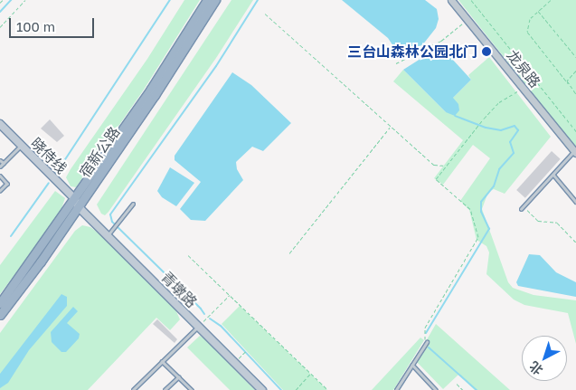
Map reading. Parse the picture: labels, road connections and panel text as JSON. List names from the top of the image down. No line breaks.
{"streets":{"highway":["宿新公路"],"main road":["晓侍线","青墩路"],"street":["龙泉路"]},"crossings":[["宿新公路","晓侍线"],["宿新公路","青墩路"],["晓侍线","青墩路"]],"places":["三台山森林公园北门"],"scale_bar":"100 m","north":"bottom left"}
